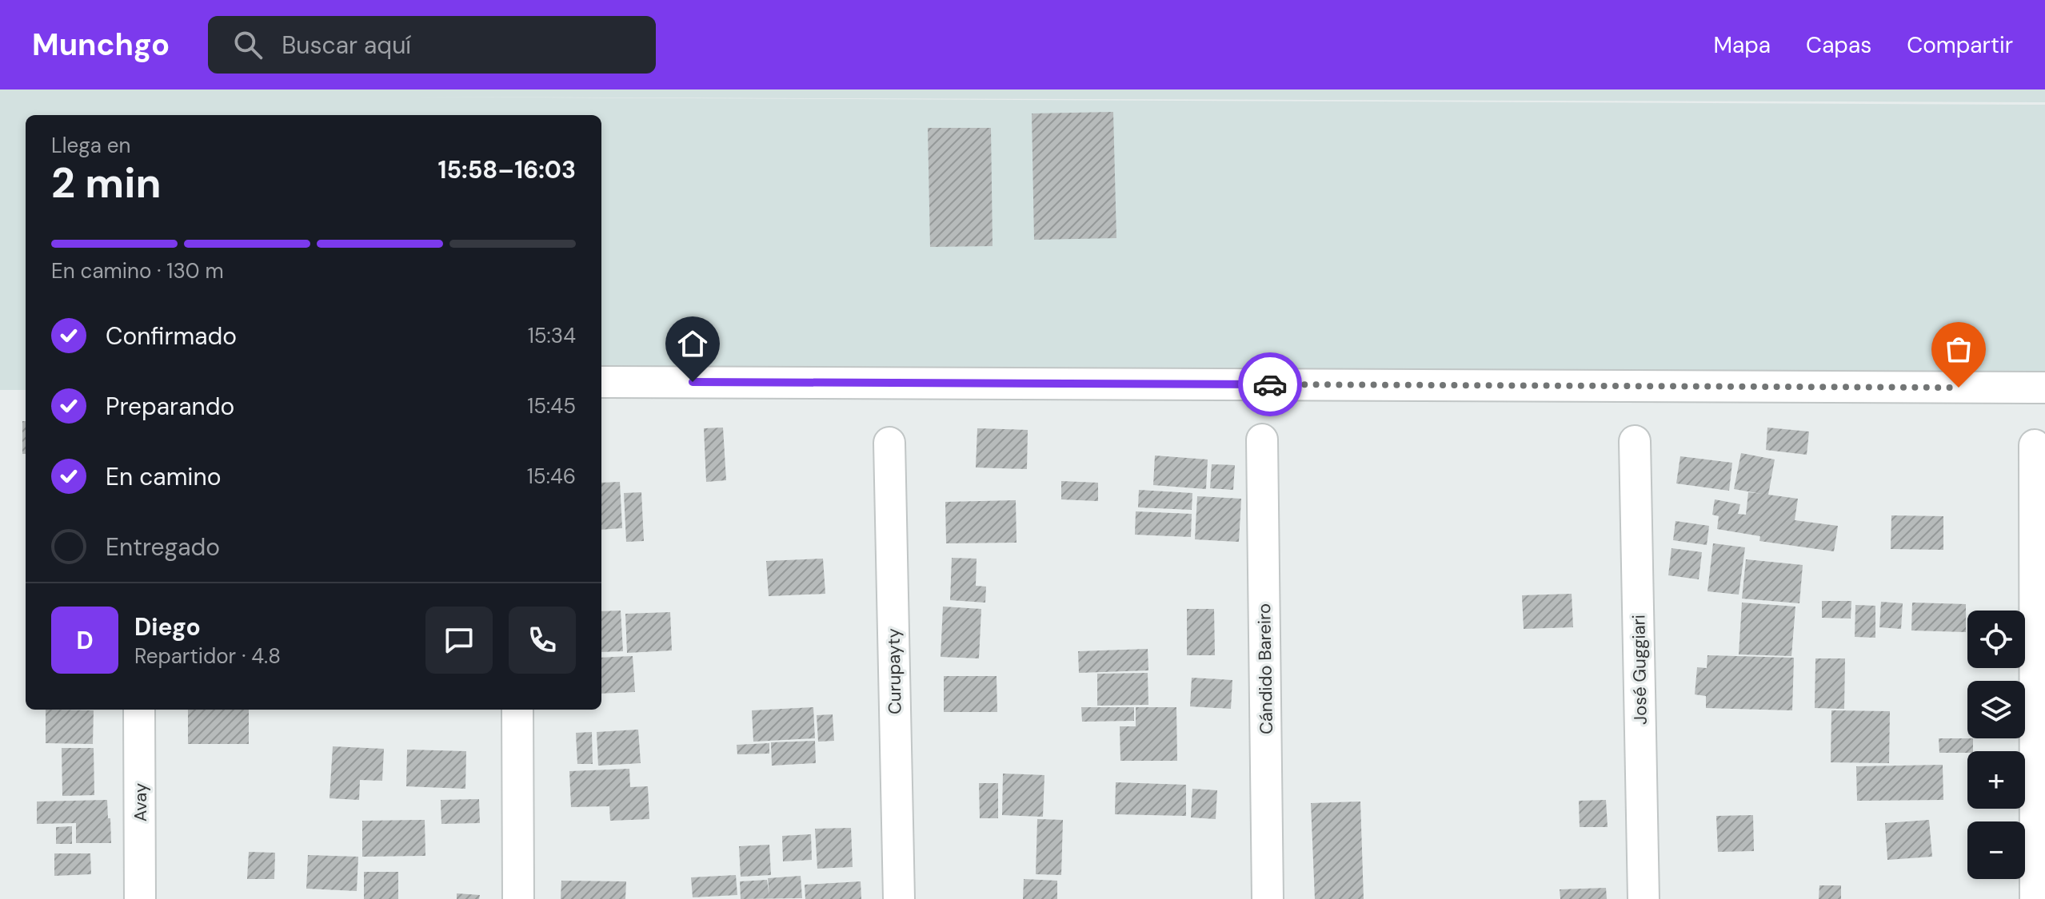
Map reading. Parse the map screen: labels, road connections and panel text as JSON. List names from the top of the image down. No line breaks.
{"streets":{"street":["Cándido Bareiro","José Guggiari","Curupayty","Avay"]},"page":{"header":"Munchgo","search":"Buscar aquí","nav":["Mapa","Capas","Compartir"],"heading":["2 min","Llega en","15:58–16:03"],"panel":["Diego","Repartidor · 4.8"],"bar":"En camino · 130 m","list":[["Confirmado","15:34"],["Preparando","15:45"],["En camino","15:46"],"Entregado"],"round":"D","map_buttons":["+","−"]}}
